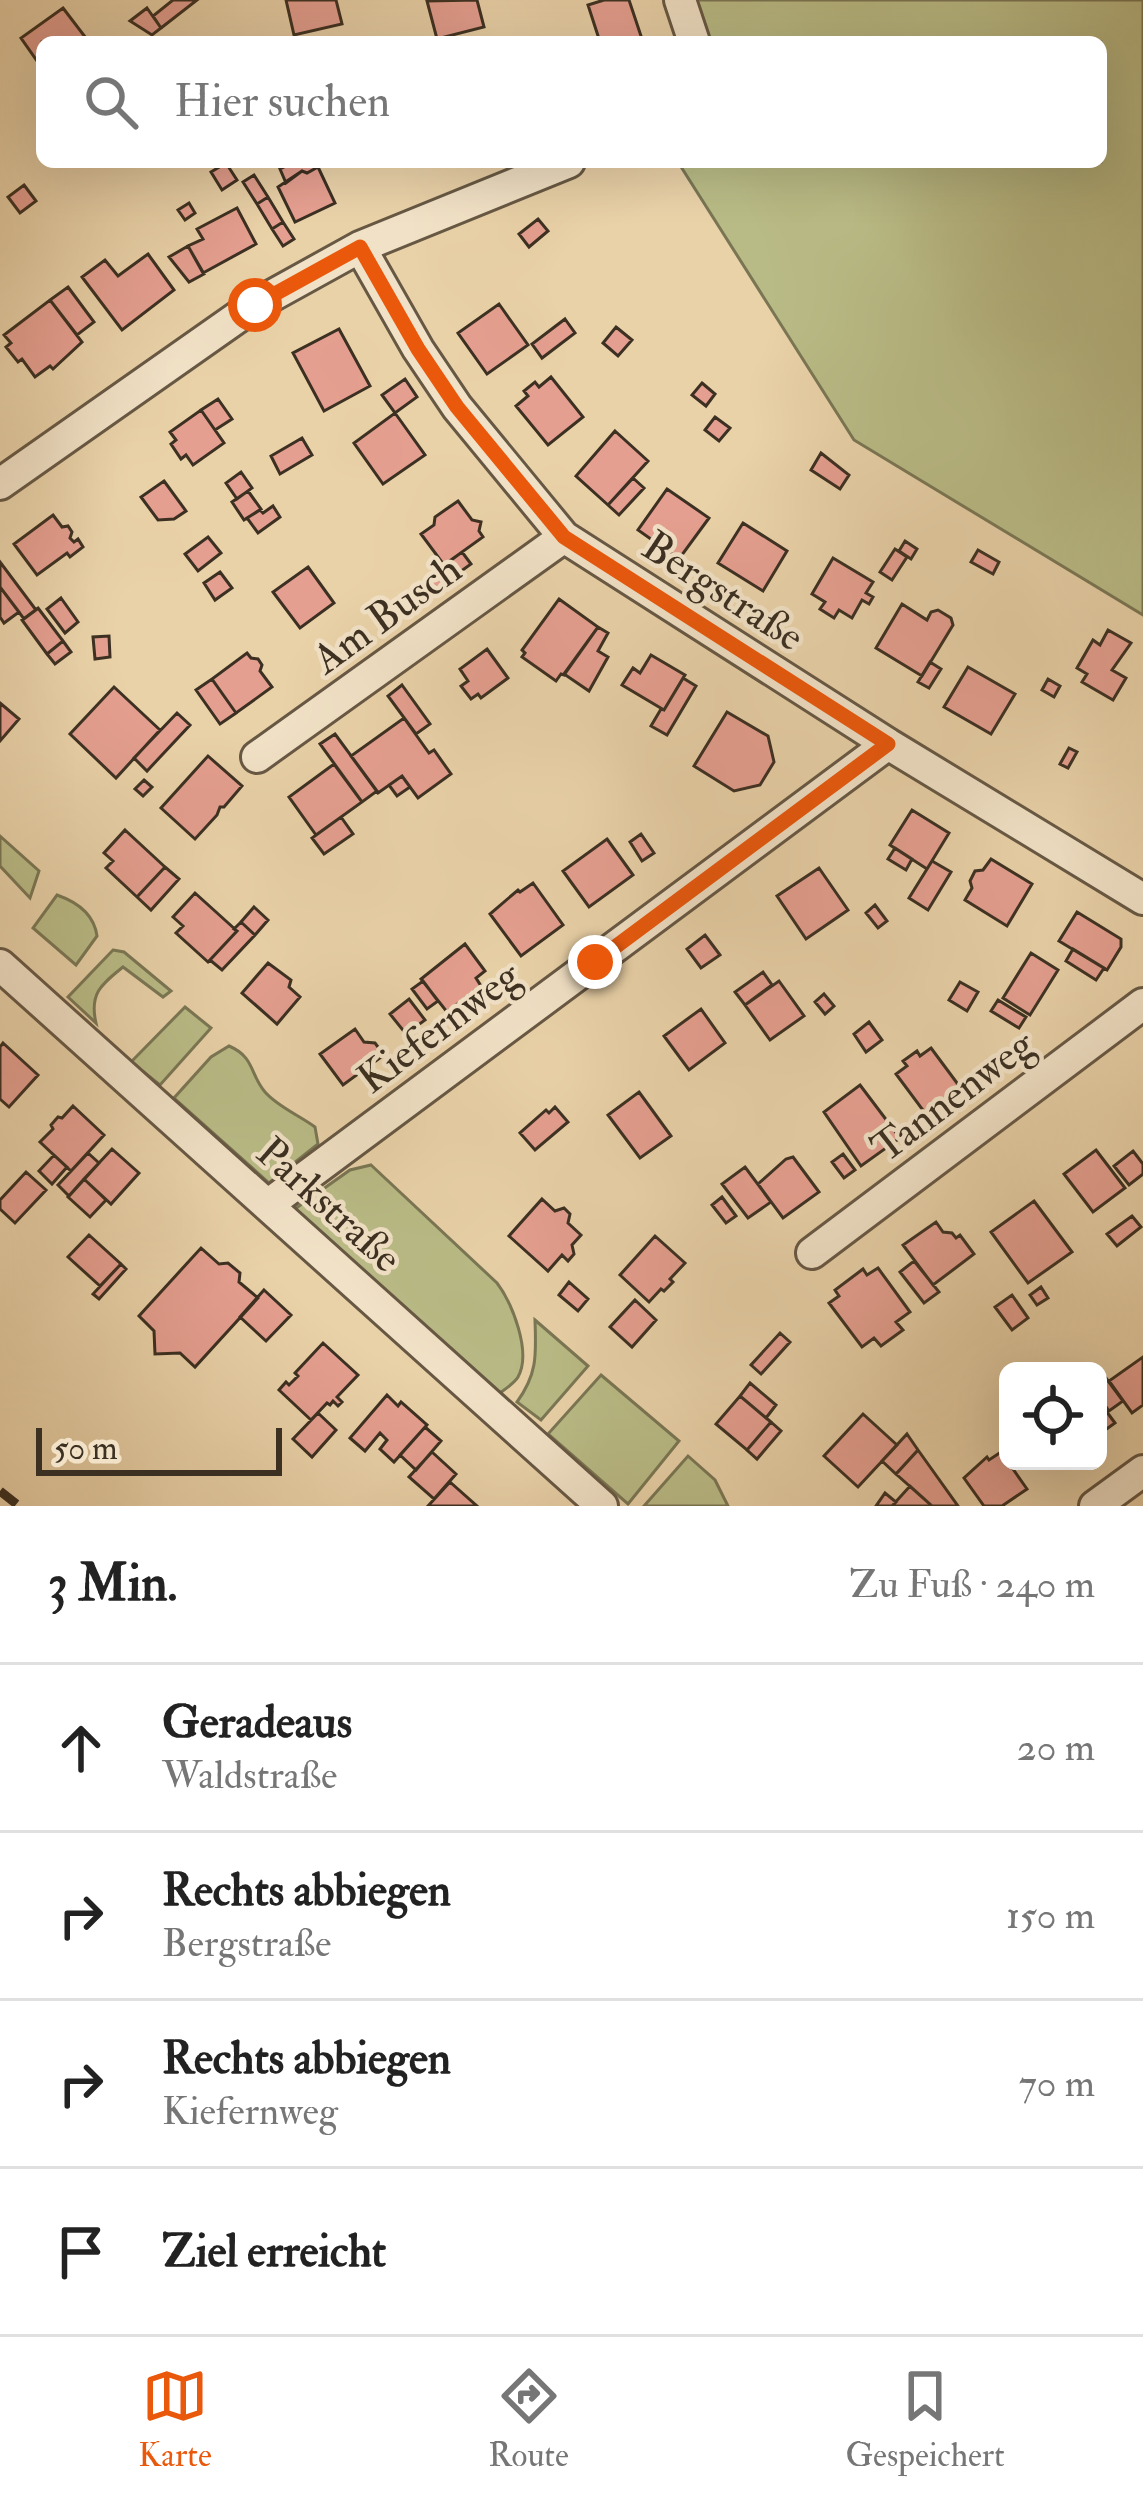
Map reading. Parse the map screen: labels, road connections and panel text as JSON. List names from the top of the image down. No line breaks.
{"streets":{"street":["Bergstraße","Am Busch","Kiefernweg","Tannenweg","Parkstraße"]},"crossings":[["Bergstraße","Am Busch"],["Bergstraße","Kiefernweg"],["Kiefernweg","Parkstraße"]],"scale_bar":"50 m","page":{"search":"Hier suchen","scale":"50 m","heading":["3 Min.","Zu Fuß · 240 m"],"list":[["Geradeaus","Waldstraße","20 m"],["Rechts abbiegen","Bergstraße","150 m"],["Rechts abbiegen","Kiefernweg","70 m"],"Ziel erreicht"],"nav":["Karte","Route","Gespeichert"]}}
